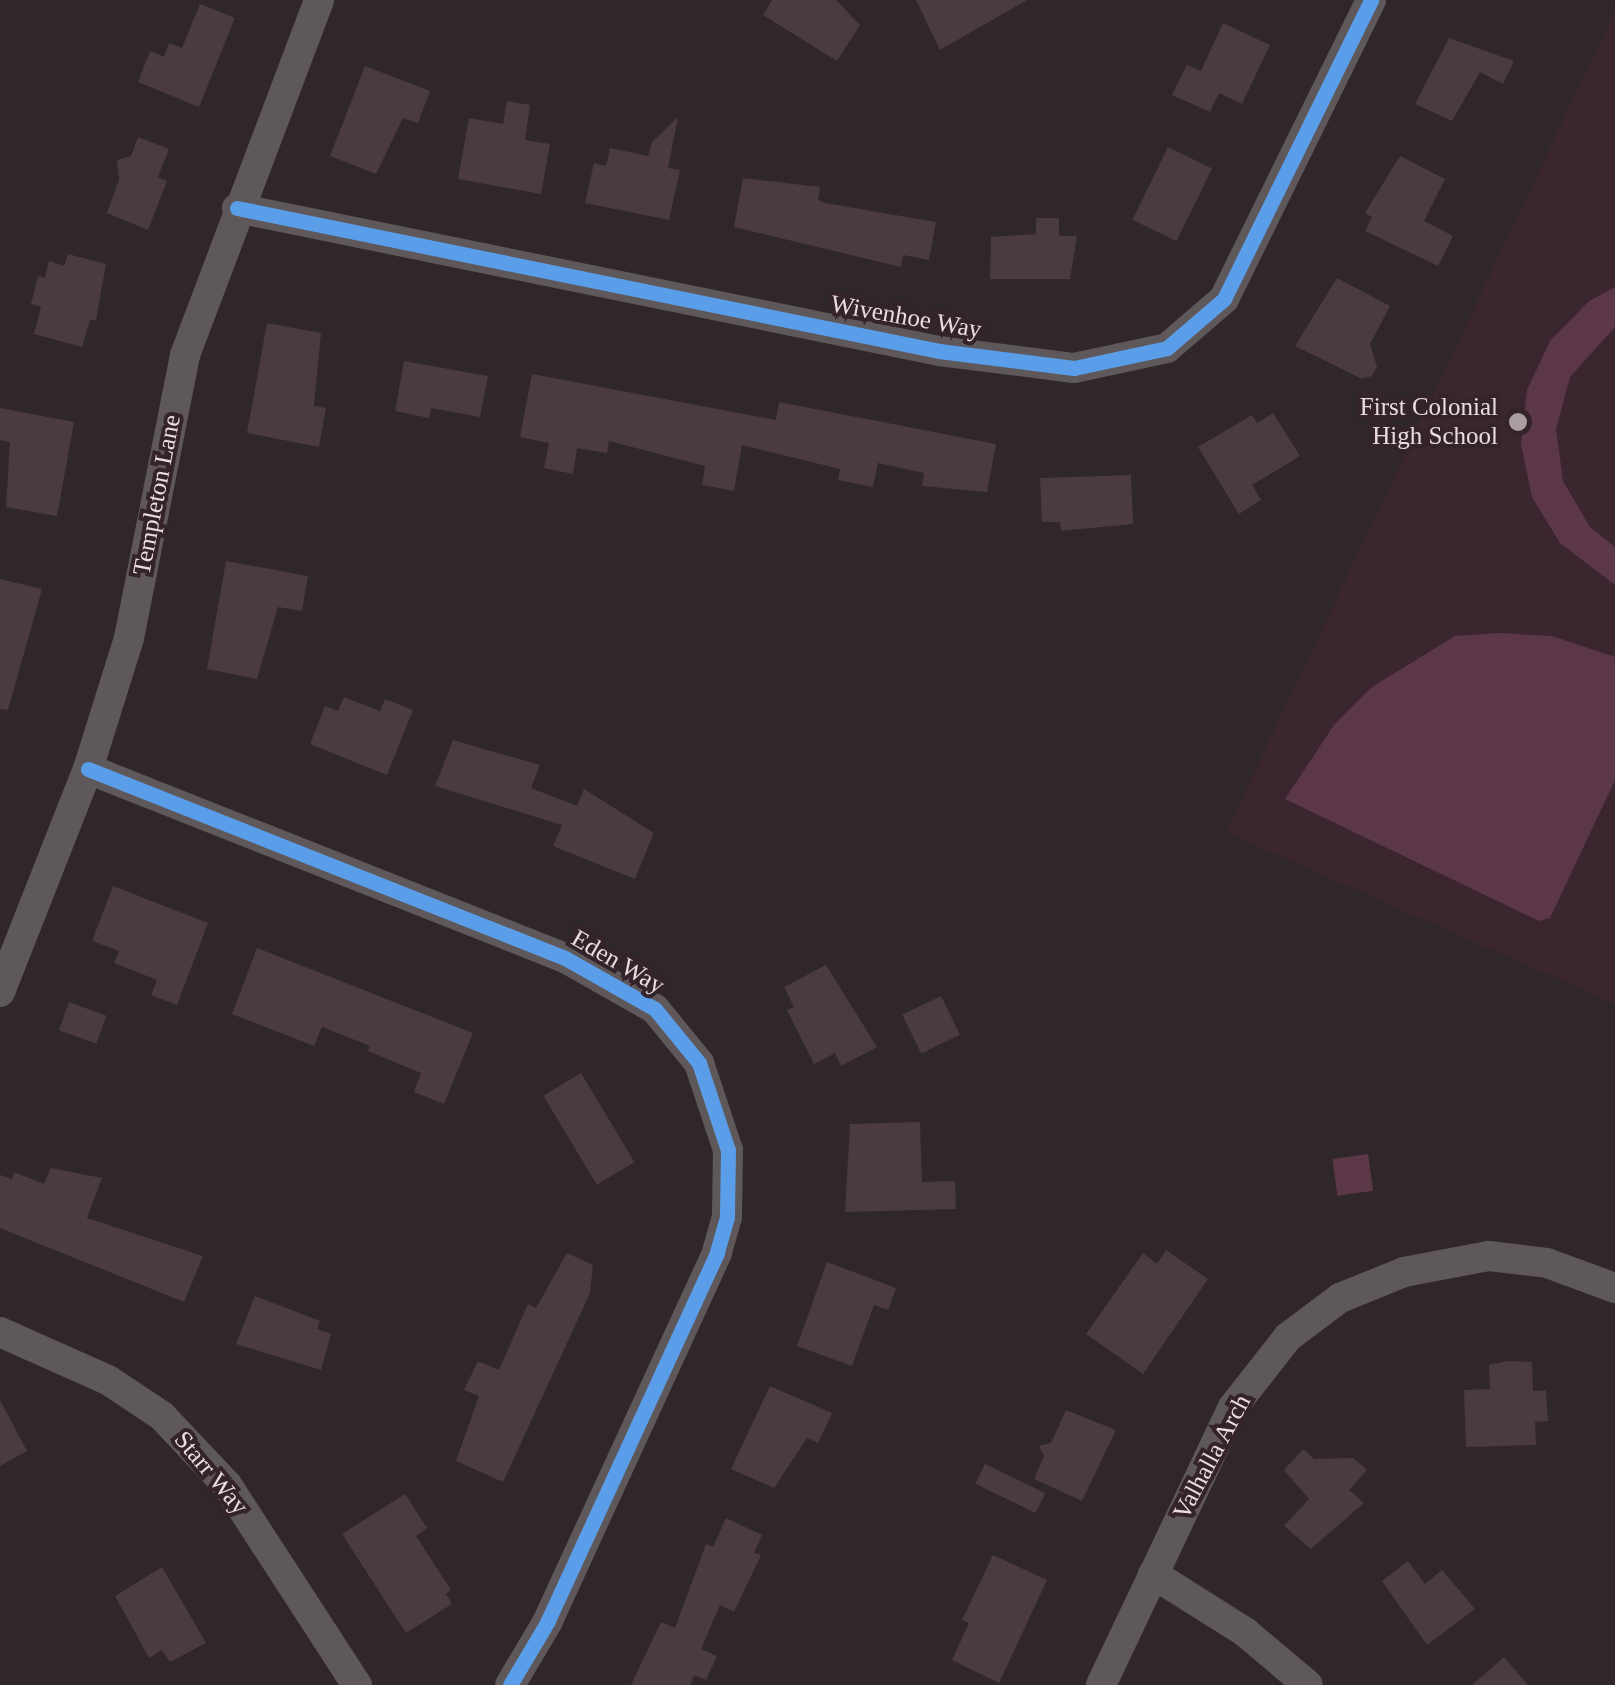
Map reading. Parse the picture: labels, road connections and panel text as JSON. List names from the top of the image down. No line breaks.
{"streets":{"street":["Wivenhoe Way","Templeton Lane","Eden Way","Valhalla Arch","Starr Way"]},"crossings":[["Wivenhoe Way","Templeton Lane"],["Templeton Lane","Eden Way"]],"places":["First Colonial High School"]}
